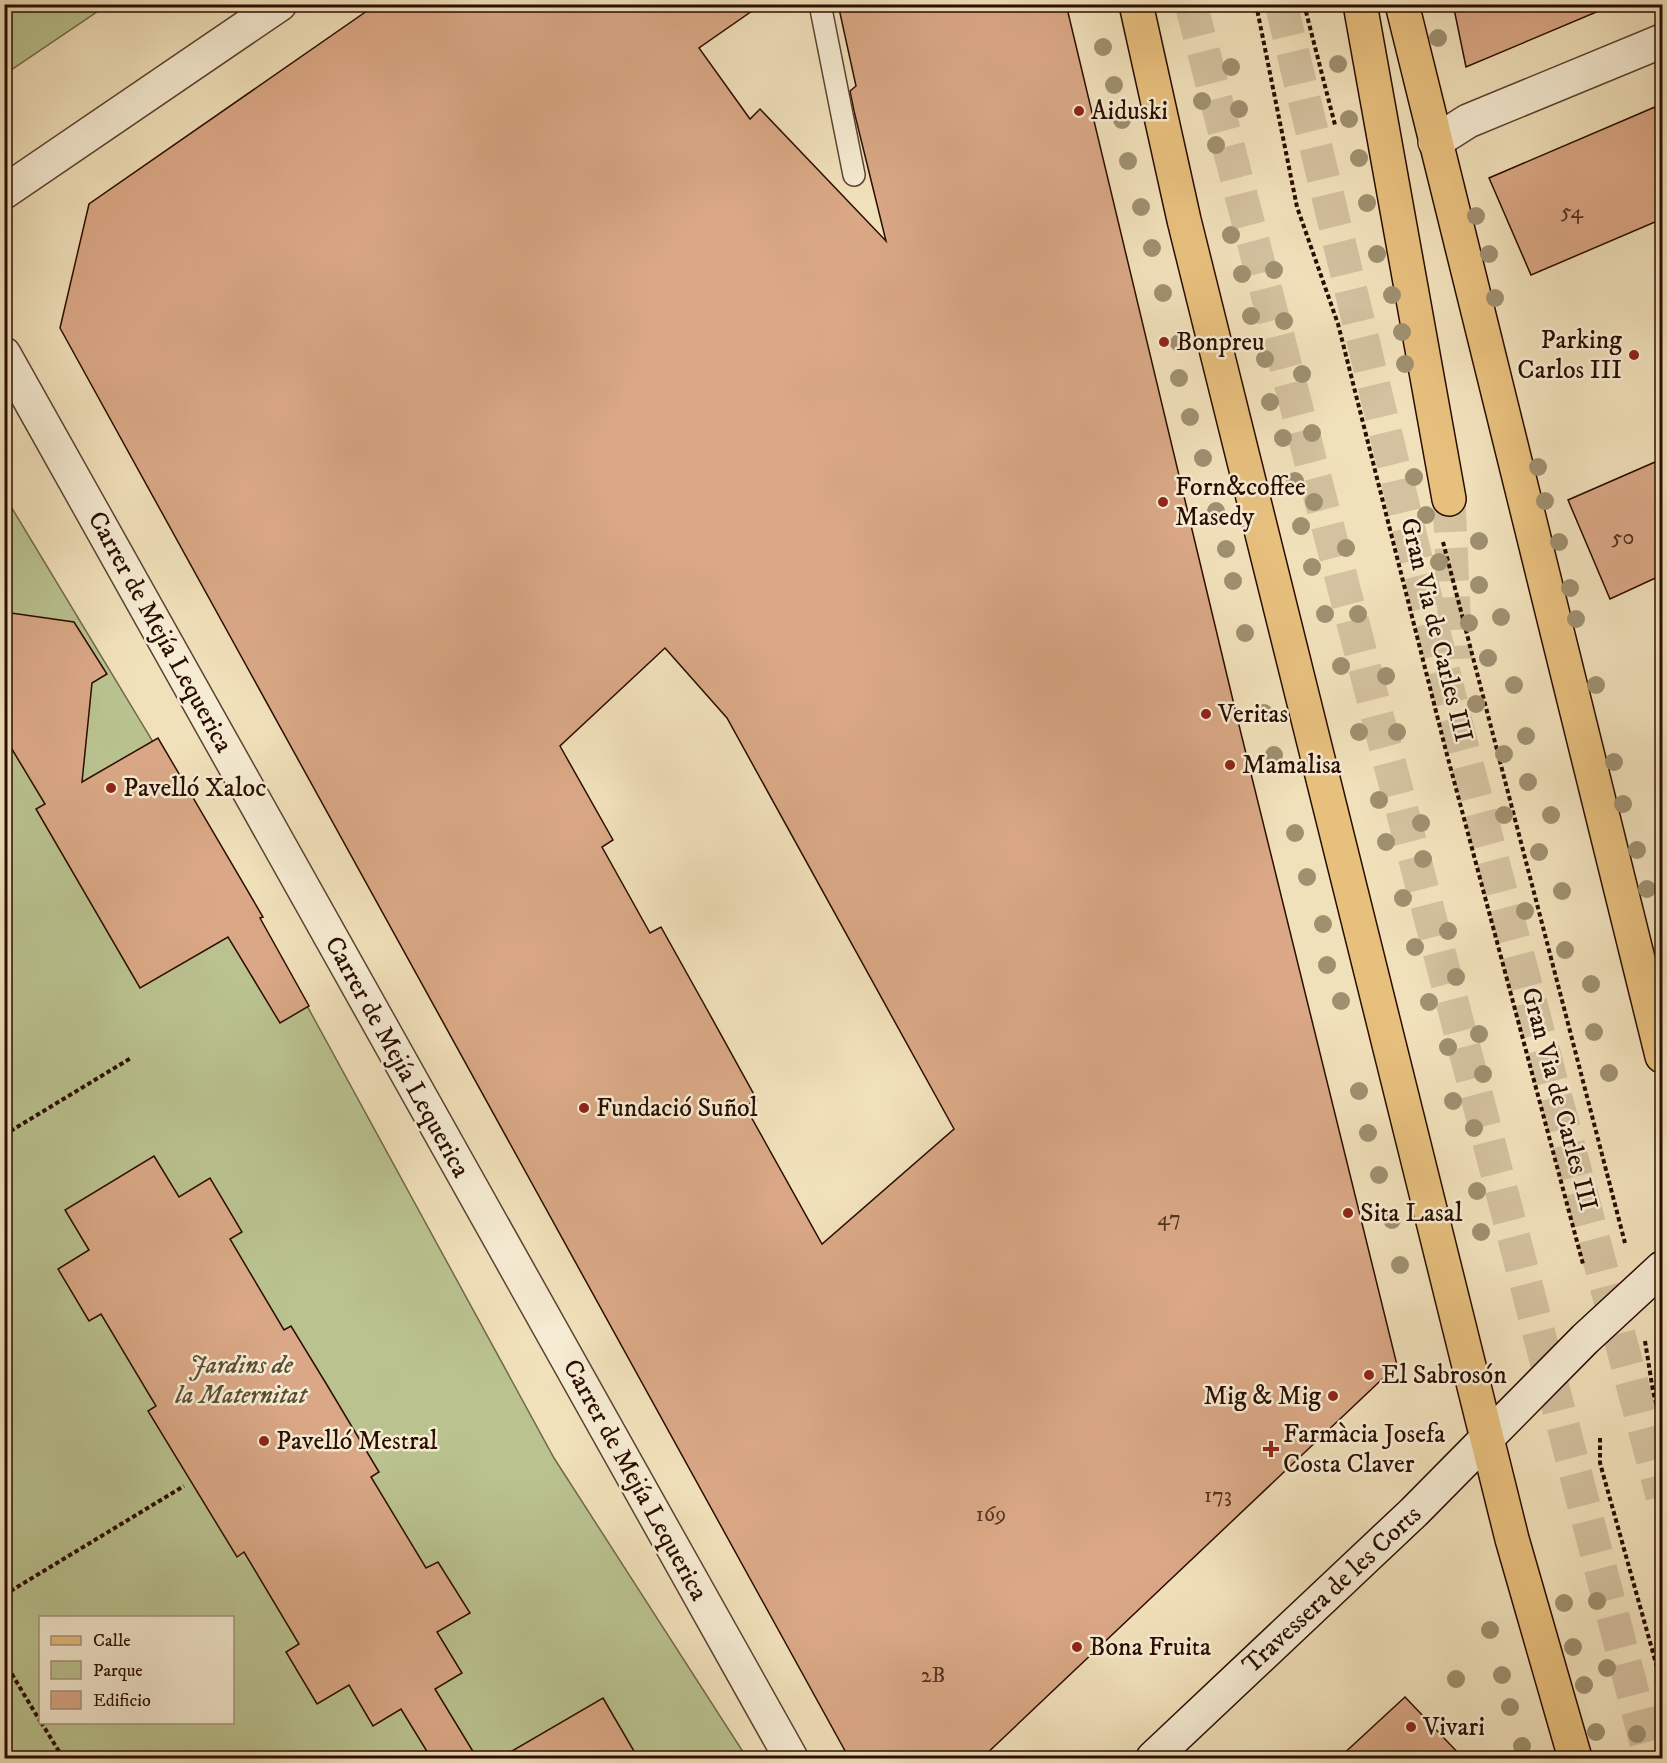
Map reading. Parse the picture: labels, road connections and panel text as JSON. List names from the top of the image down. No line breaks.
{"streets":{"street":["Carrer de Mejía Lequerica","Travessera de les Corts"],"path":["Gran Via de Carles III"]},"parks":["Jardins de la Maternitat"],"places":{"other":["Aiduski","Bonpreu","Parking Carlos III","Forn&coffee Masedy","Veritas","Mamalisa","Pavelló Xaloc","Fundació Suñol","Sita Lasal","El Sabrosón","Mig & Mig","Pavelló Mestral","Bona Fruita","Vivari"],"health":["Farmàcia Josefa Costa Claver"]},"house_numbers":["54","50","47","173","169","2B"],"legend":["Calle","Parque","Edificio"]}
